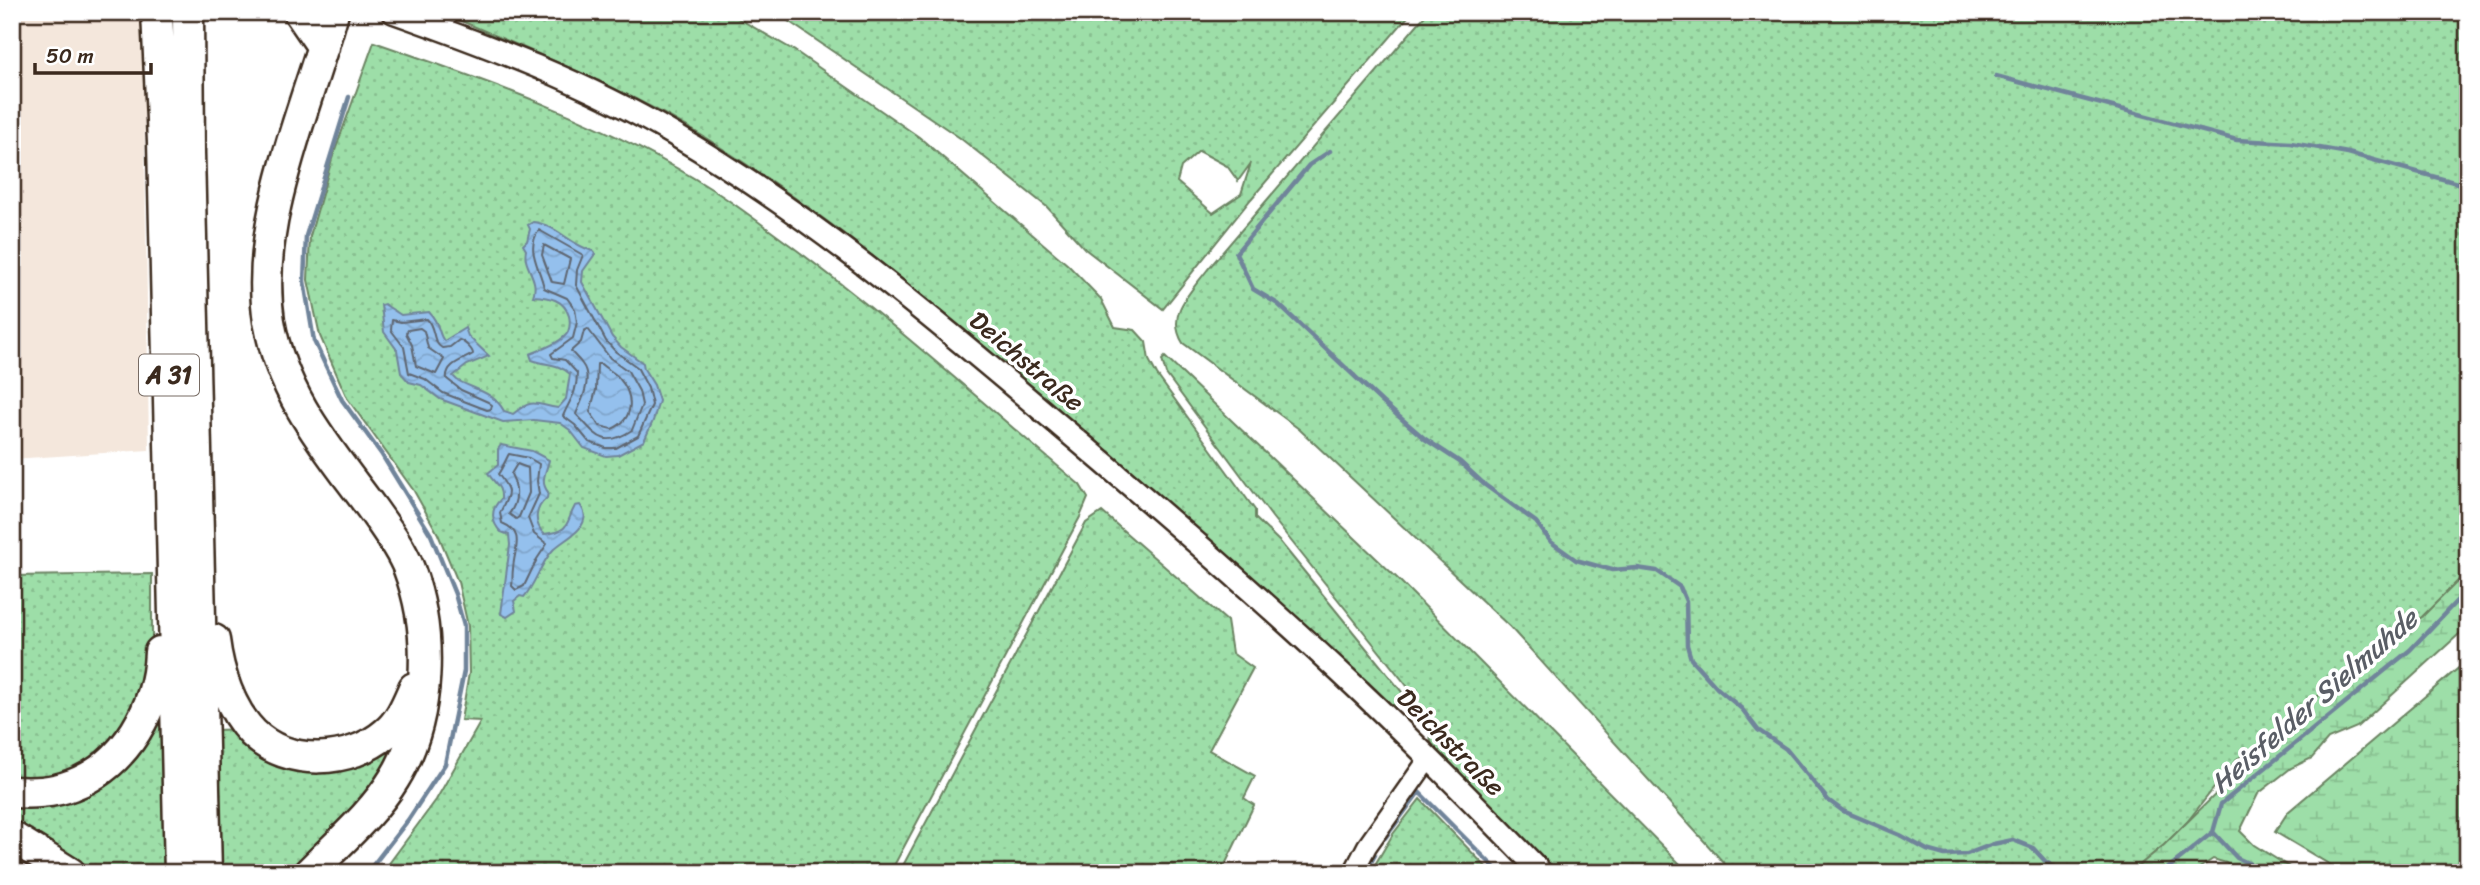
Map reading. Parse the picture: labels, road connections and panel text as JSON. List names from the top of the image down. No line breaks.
{"streets":{"highway":["A 31"],"street":["Deichstraße"]},"water":["Heisfelder Sielmuhde"],"scale_bar":"50 m"}
